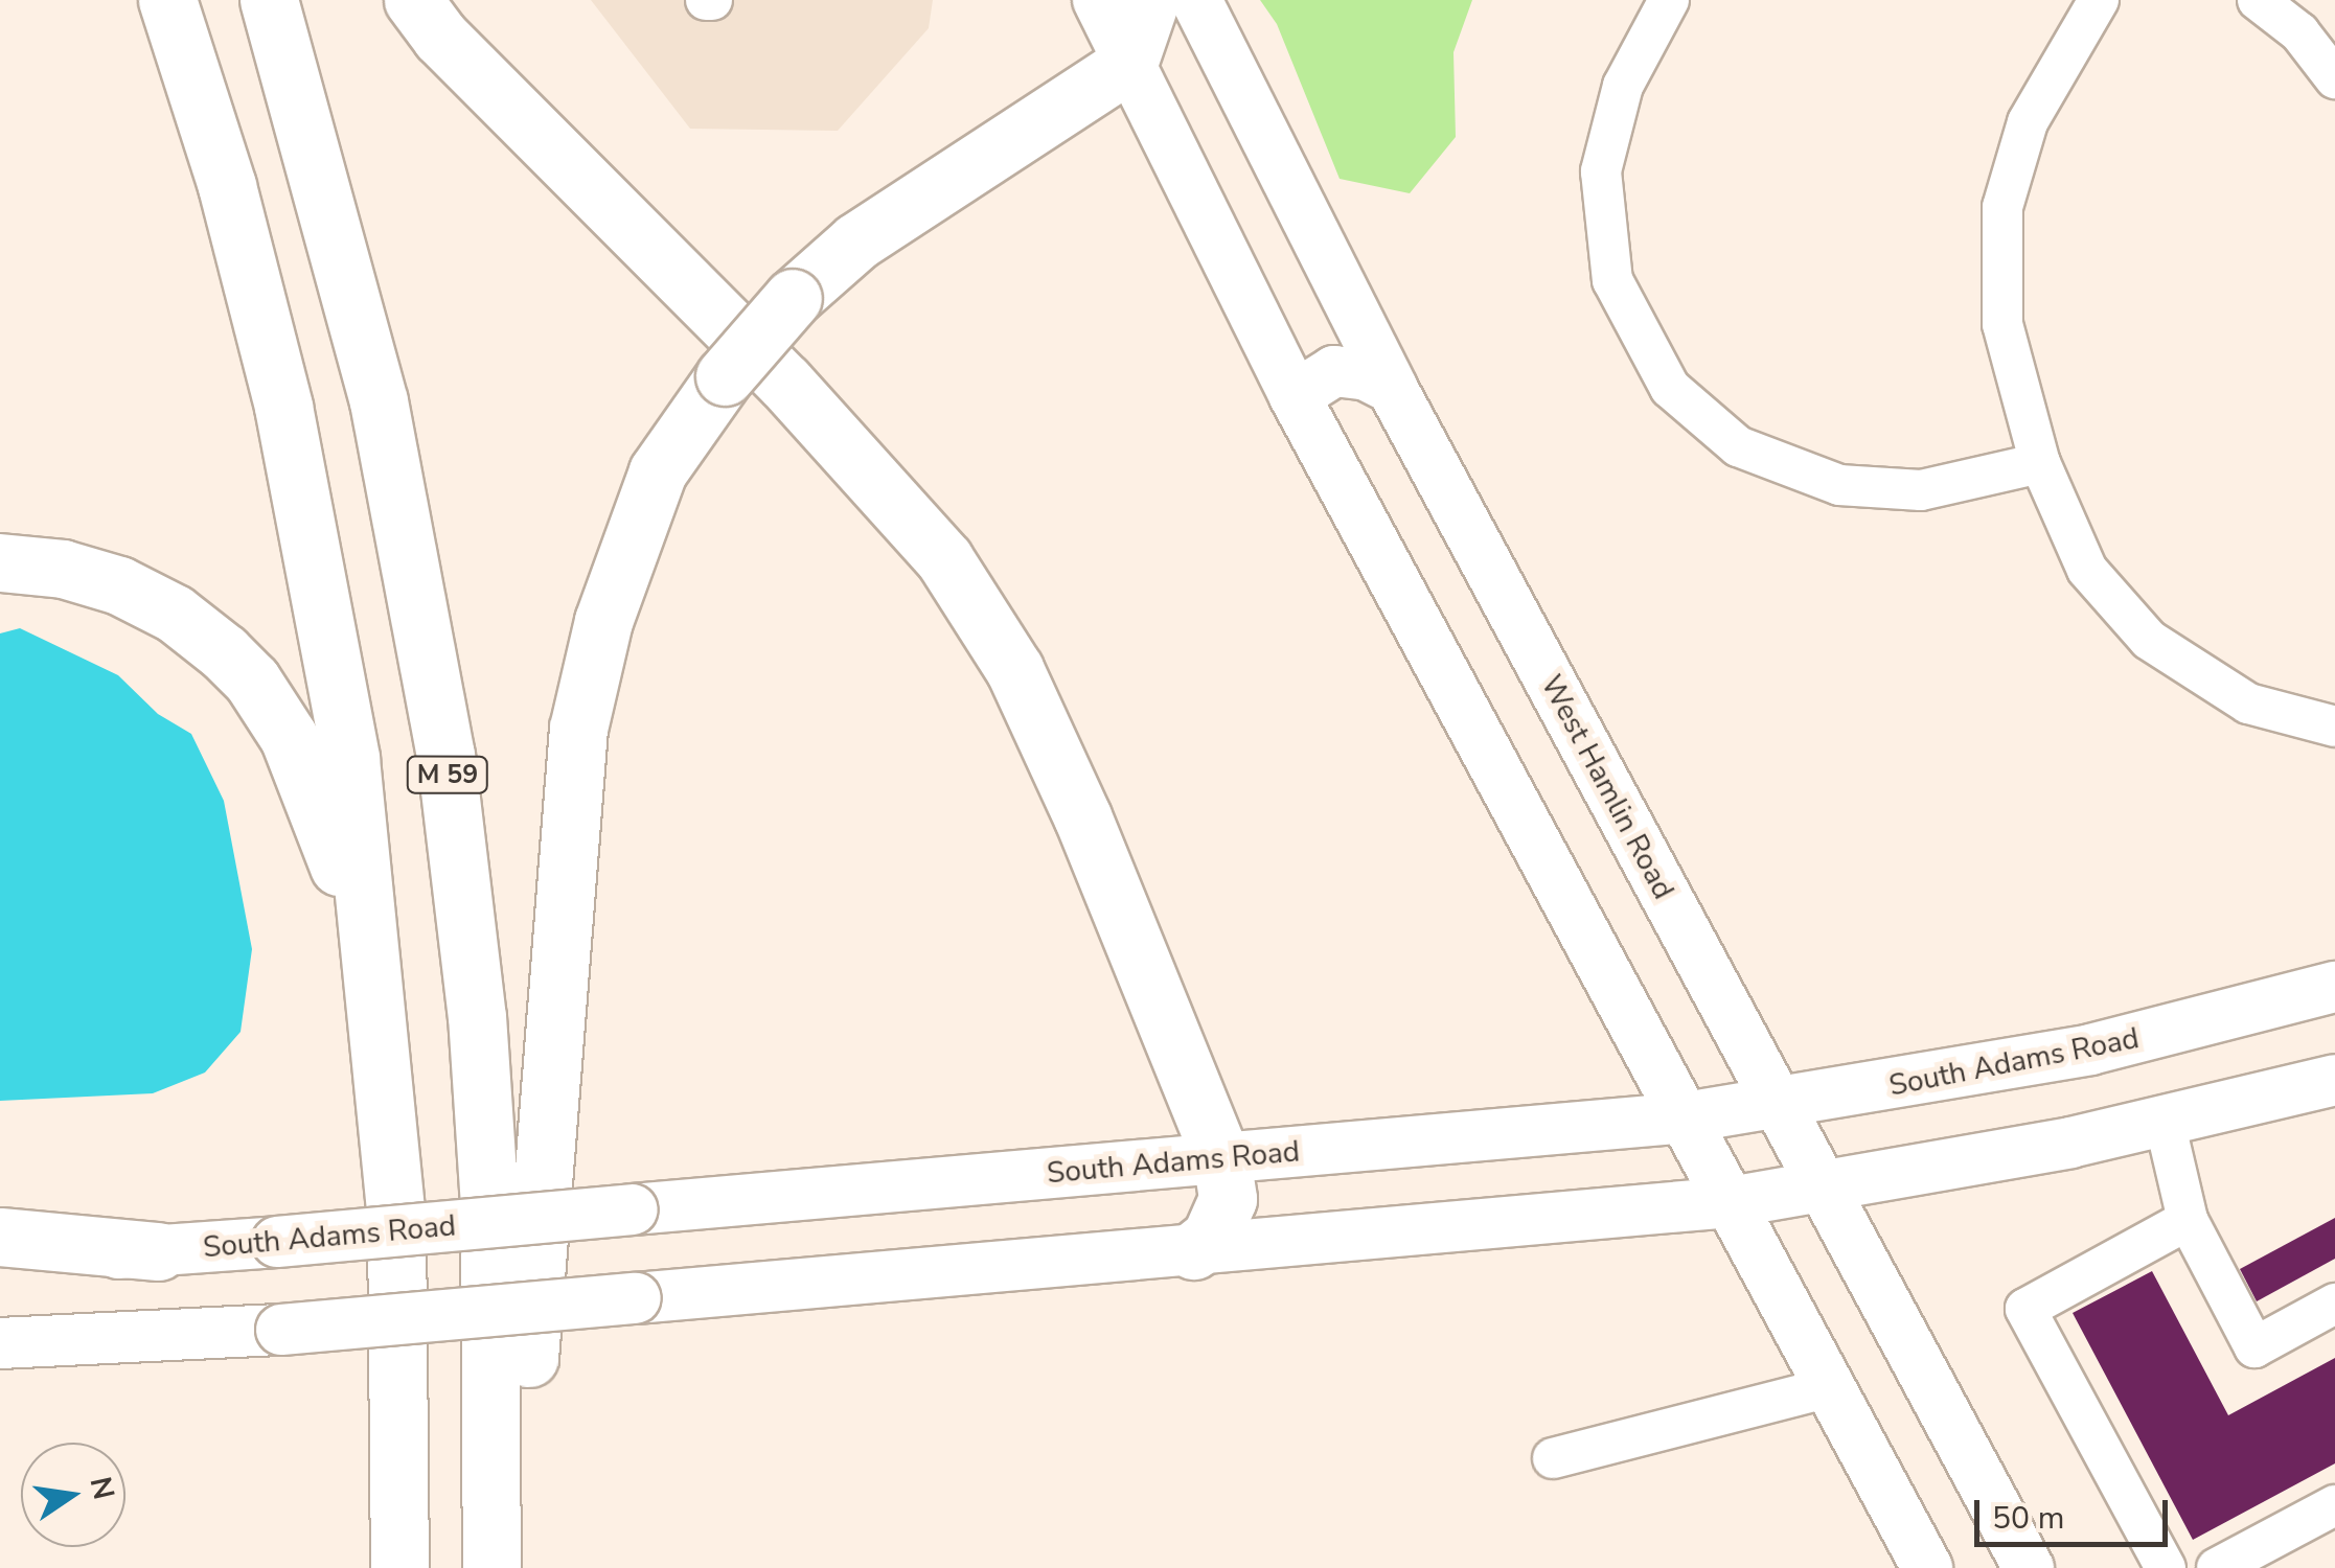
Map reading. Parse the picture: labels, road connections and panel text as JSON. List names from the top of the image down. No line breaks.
{"streets":{"highway":["M 59"],"main road":["West Hamlin Road","South Adams Road"]},"crossings":[["West Hamlin Road","South Adams Road"]],"scale_bar":"50 m","north":"right"}
